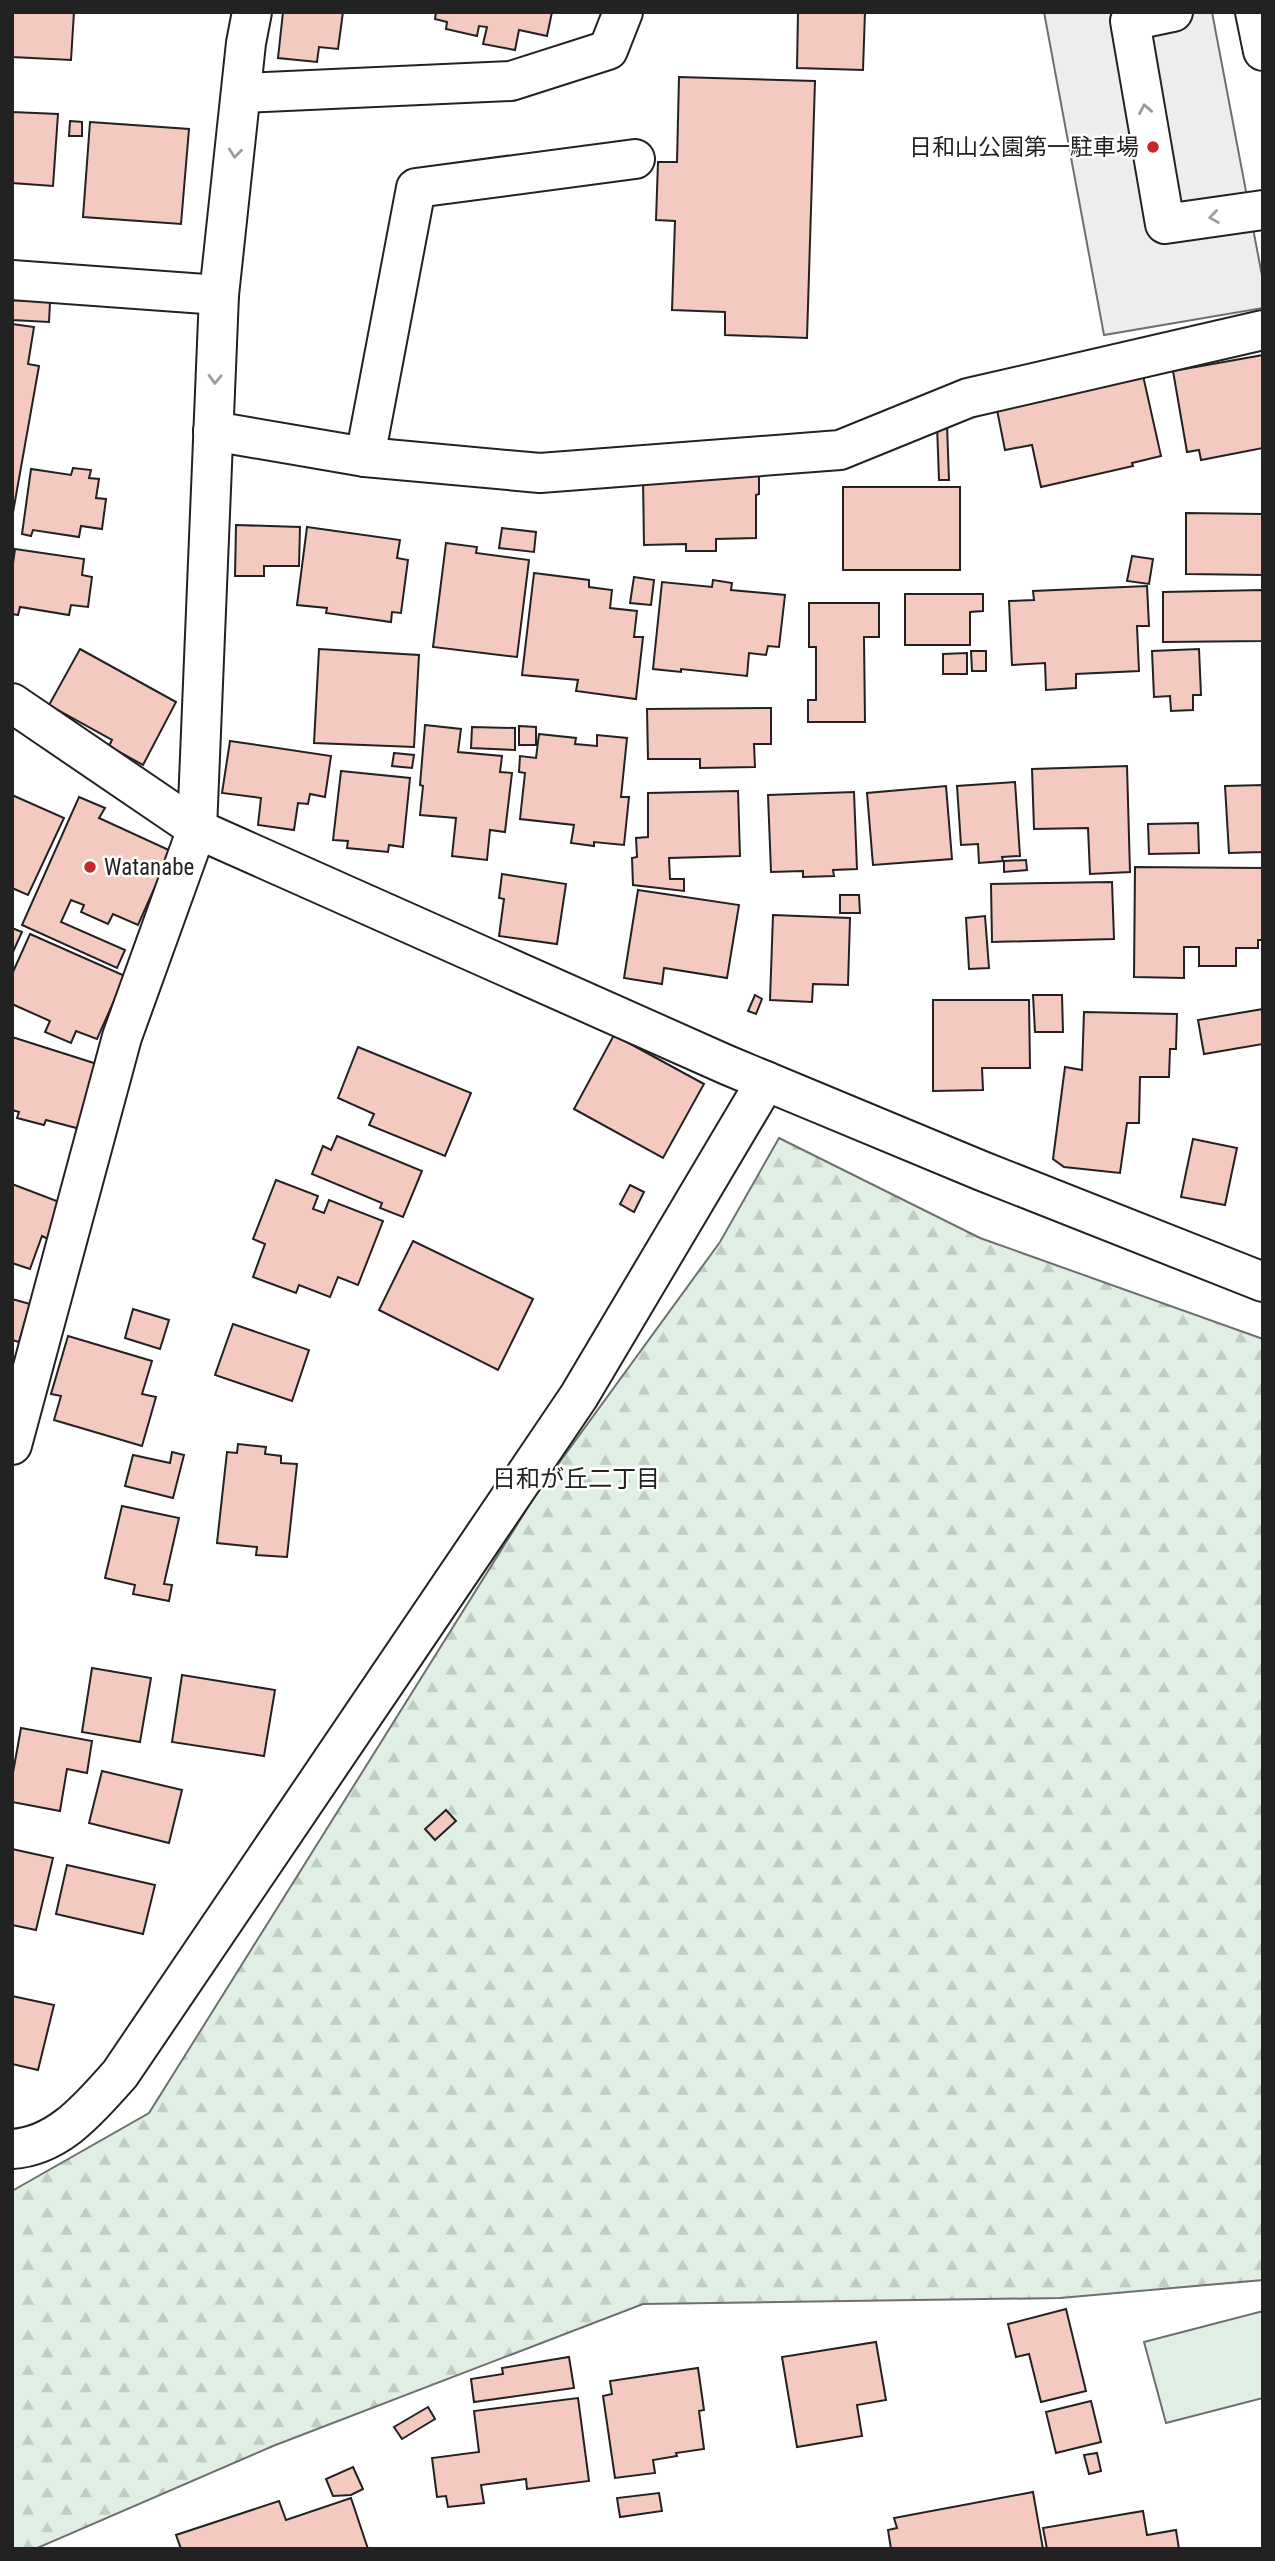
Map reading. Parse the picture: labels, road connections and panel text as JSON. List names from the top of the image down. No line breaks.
{"districts":["日和が丘二丁目"],"places":["日和山公園第一駐車場","Watanabe"]}
